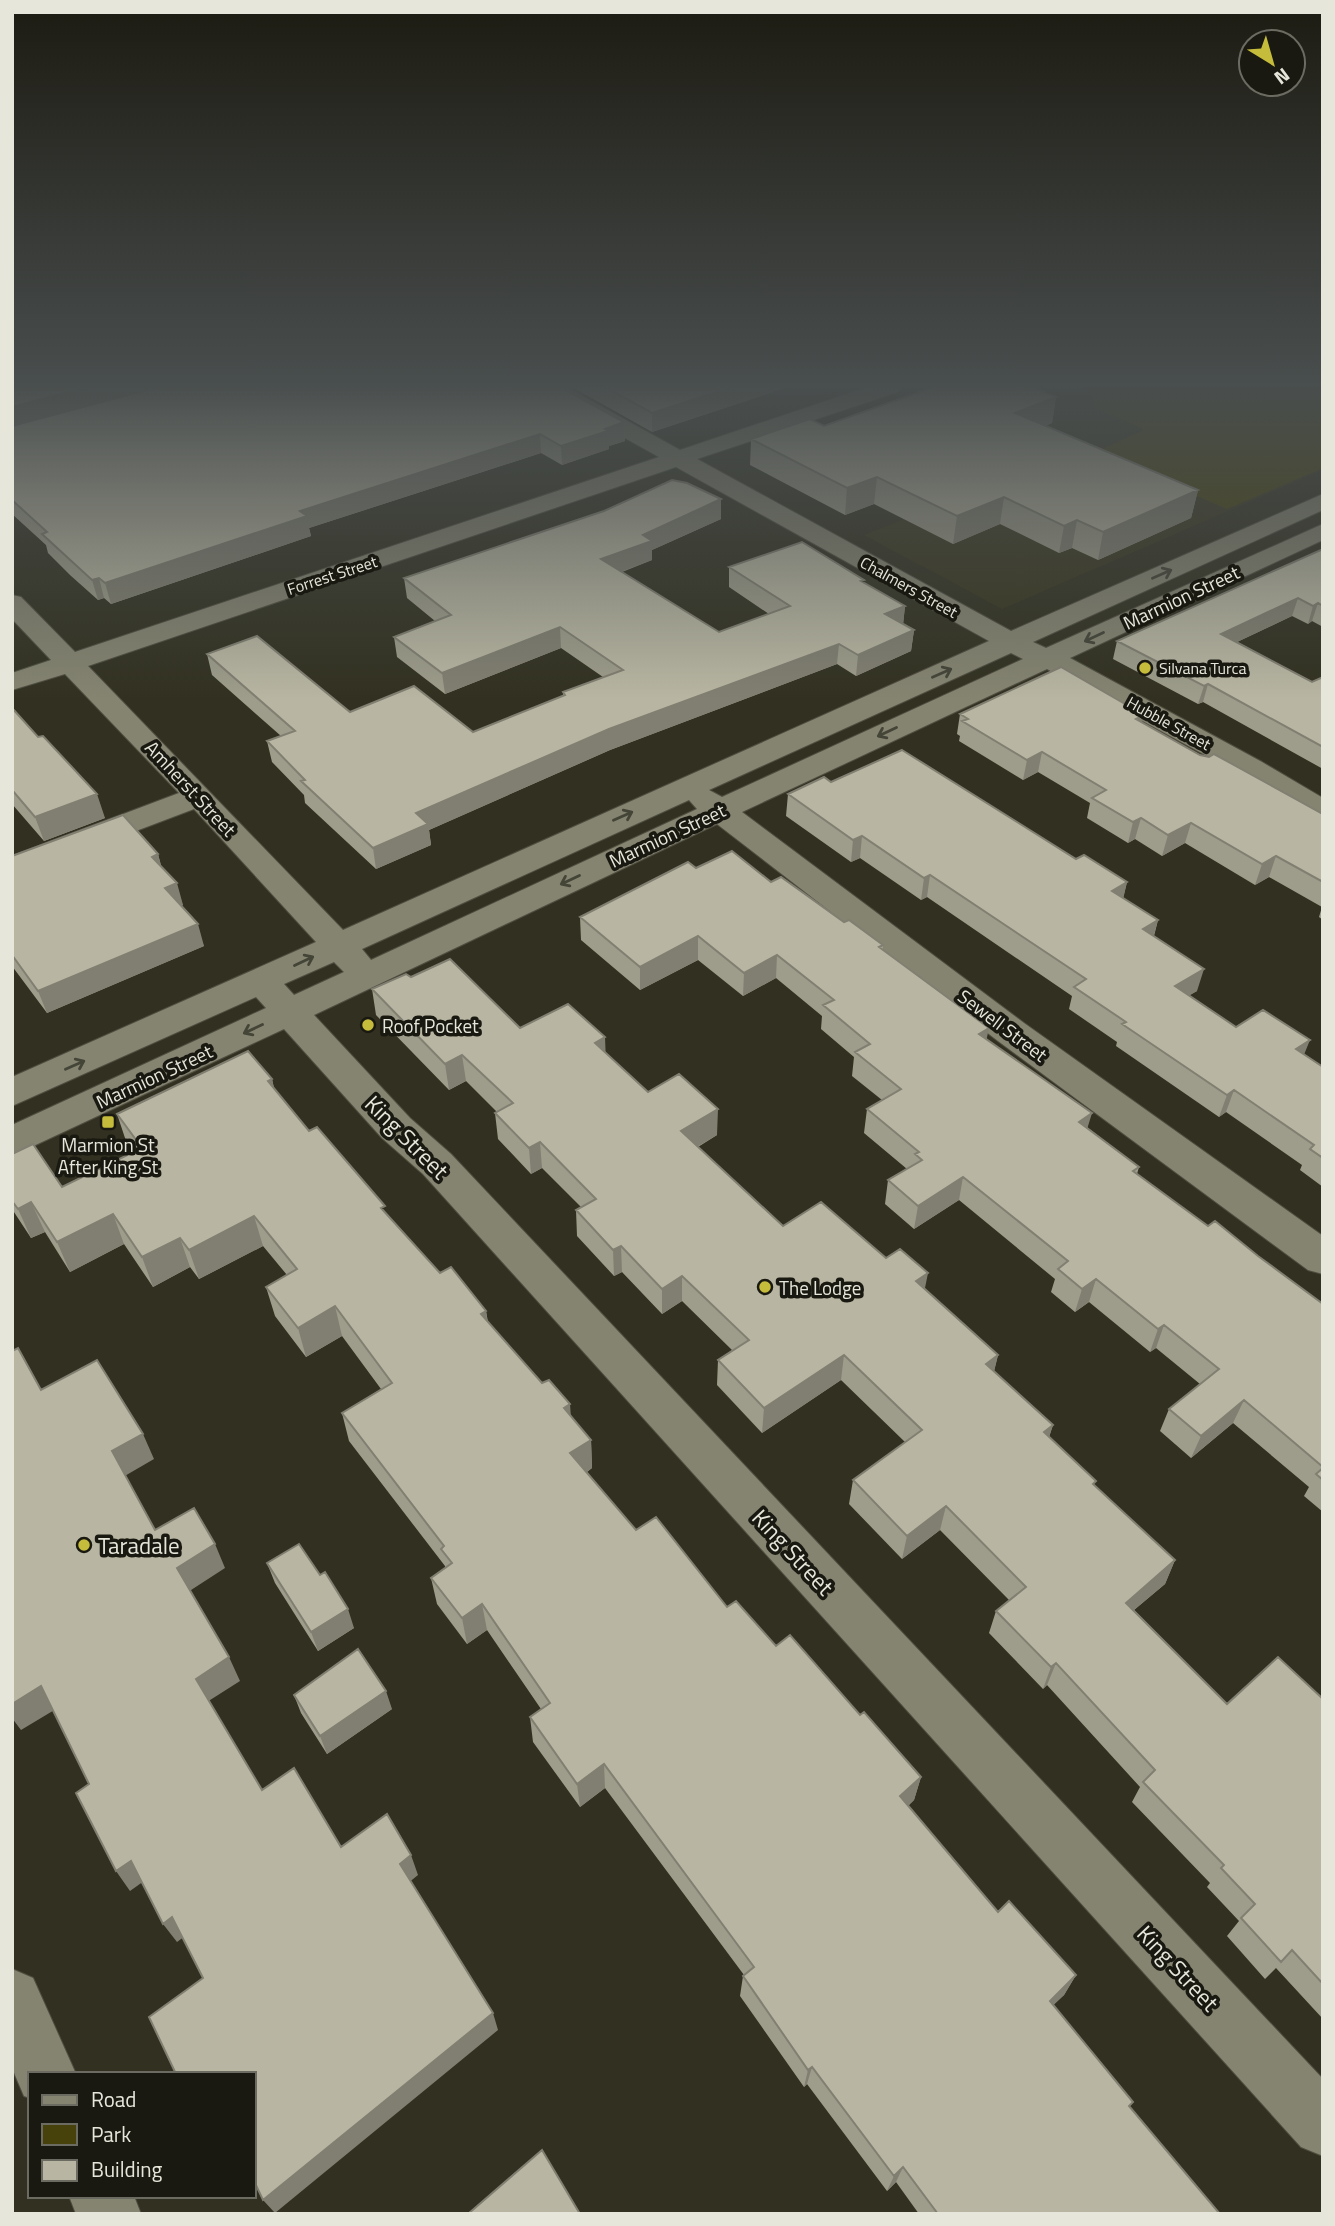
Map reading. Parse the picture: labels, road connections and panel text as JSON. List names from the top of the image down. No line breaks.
{"streets":{"street":["Forrest Street","Chalmers Street","Marmion Street","Hubble Street","Amherst Street","Sewell Street","King Street"]},"crossings":[["Forrest Street","Amherst Street"],["Chalmers Street","Marmion Street"],["Chalmers Street","Hubble Street"],["Marmion Street","Hubble Street"],["Marmion Street","Amherst Street"],["Marmion Street","Sewell Street"],["Marmion Street","King Street"]],"places":{"other":["Silvana Turca","Roof Pocket","The Lodge","Taradale"],"transit":["Marmion St After King St"]},"legend":["Road","Park","Building"],"north":"bottom right"}
